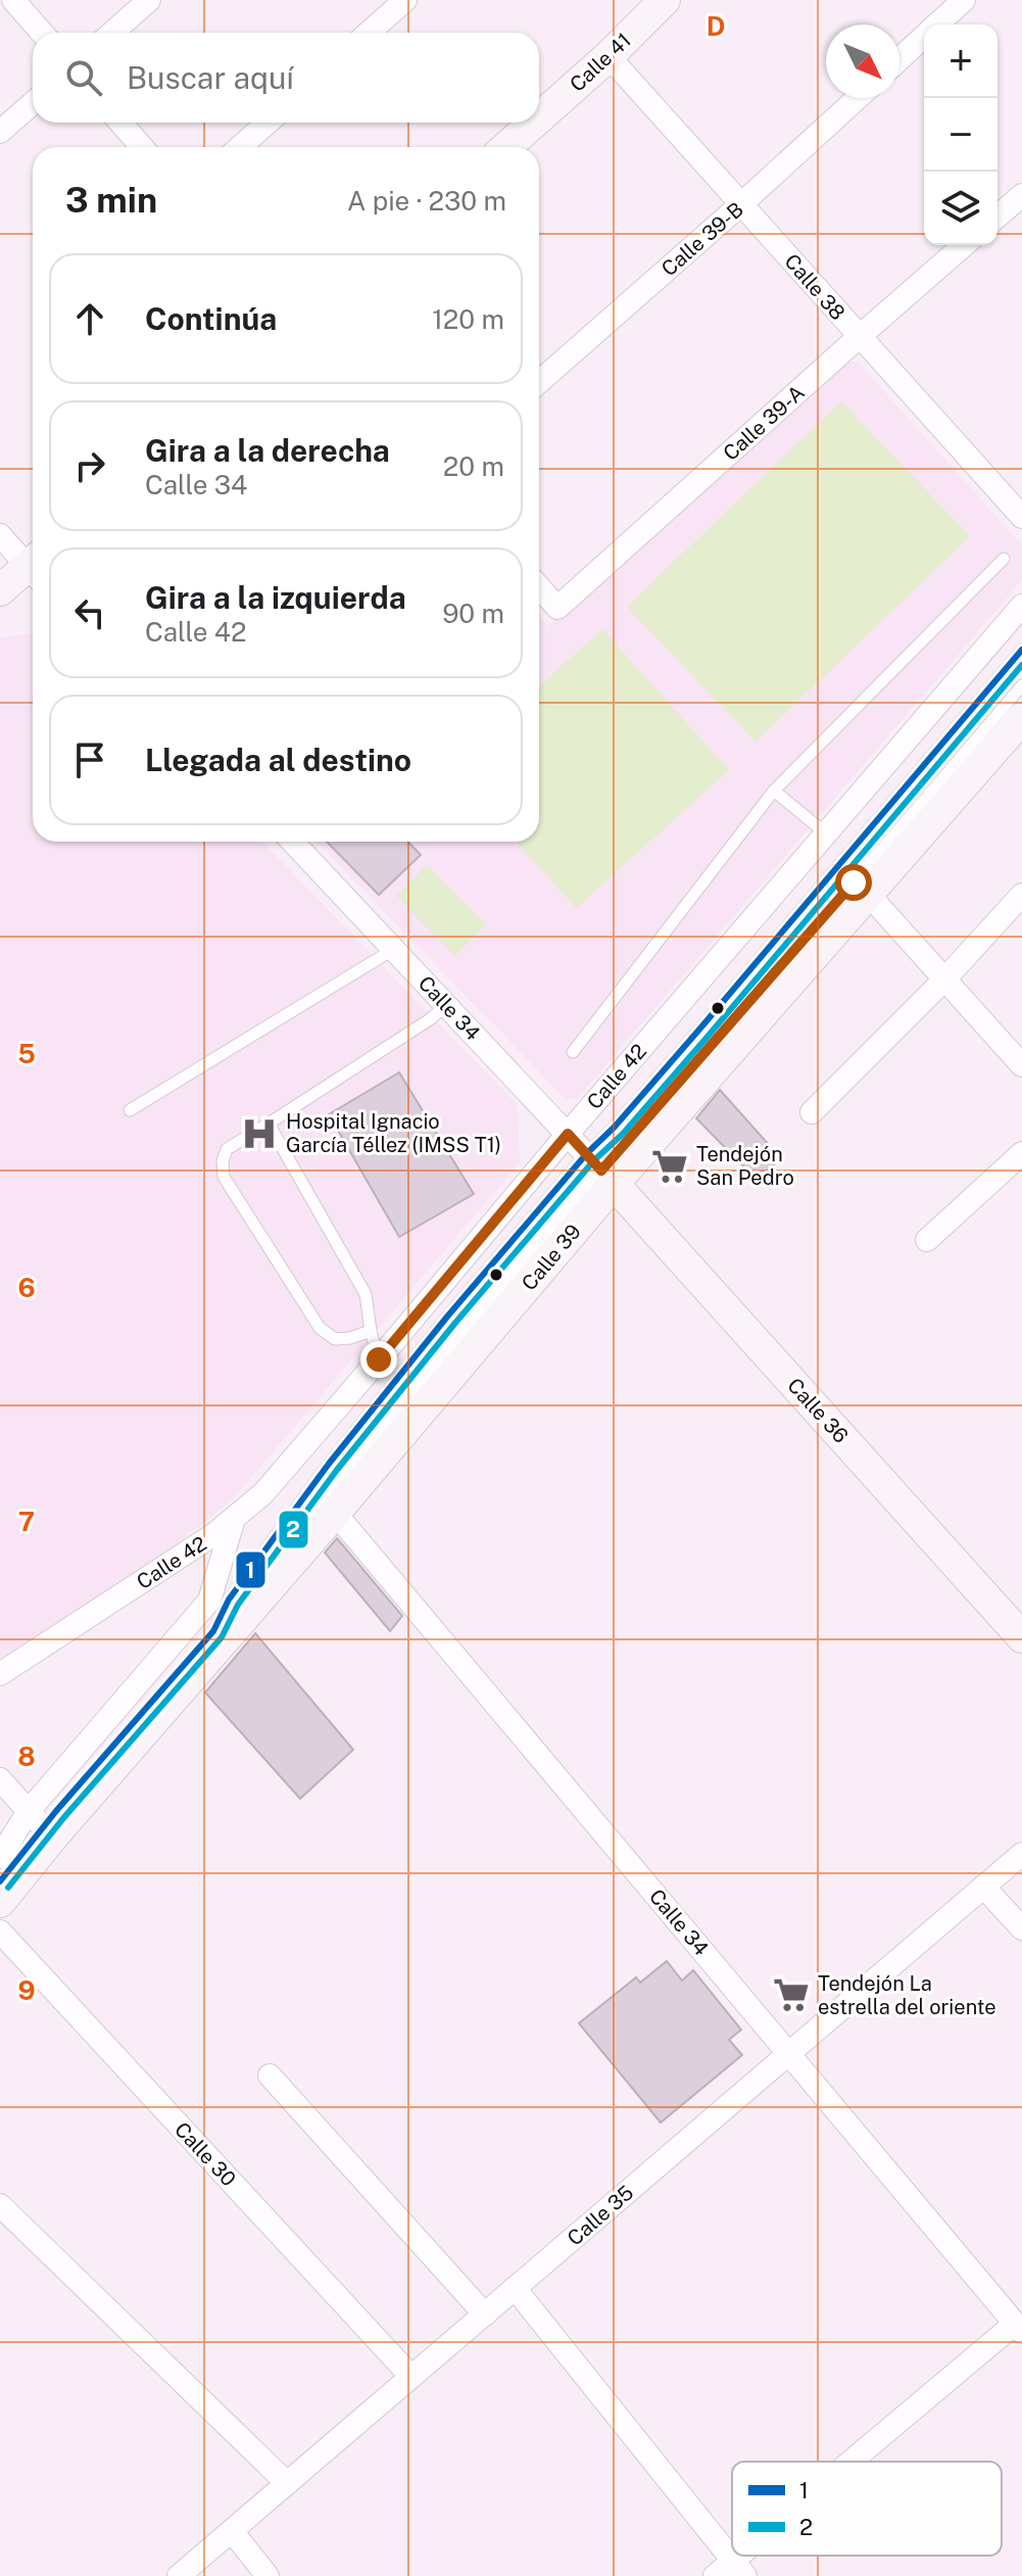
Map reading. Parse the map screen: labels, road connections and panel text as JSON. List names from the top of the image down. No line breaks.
{"streets":{"main road":["Calle 41","Calle 39","Calle 36"],"street":["Calle 39-B","Calle 38","Calle 39-A","Calle 34","Calle 42","Calle 30","Calle 35"]},"crossings":[["Calle 41","Calle 38"],["Calle 39-B","Calle 38"],["Calle 38","Calle 39-A"],["Calle 34","Calle 42"],["Calle 34","Calle 39"],["Calle 34","Calle 36"],["Calle 34","Calle 35"],["Calle 39","Calle 36"],["Calle 30","Calle 35"]],"places":{"hospital":["Hospital Ignacio García Téllez (IMSS T1)"],"supermarket":["Tendejón San Pedro","Tendejón La estrella del oriente"]},"lines":["transit line 1","transit line 2"],"legend":["1","2"],"north":"bottom right","page":{"map_buttons":["+","−"],"search":"Buscar aquí","heading":["3 min","A pie · 230 m"],"list":[["Continúa","120 m"],["Gira a la derecha","Calle 34","20 m"],["Gira a la izquierda","Calle 42","90 m"],"Llegada al destino"]},"grid":{"columns":["D"],"rows":["5","6","7","8","9"]}}
